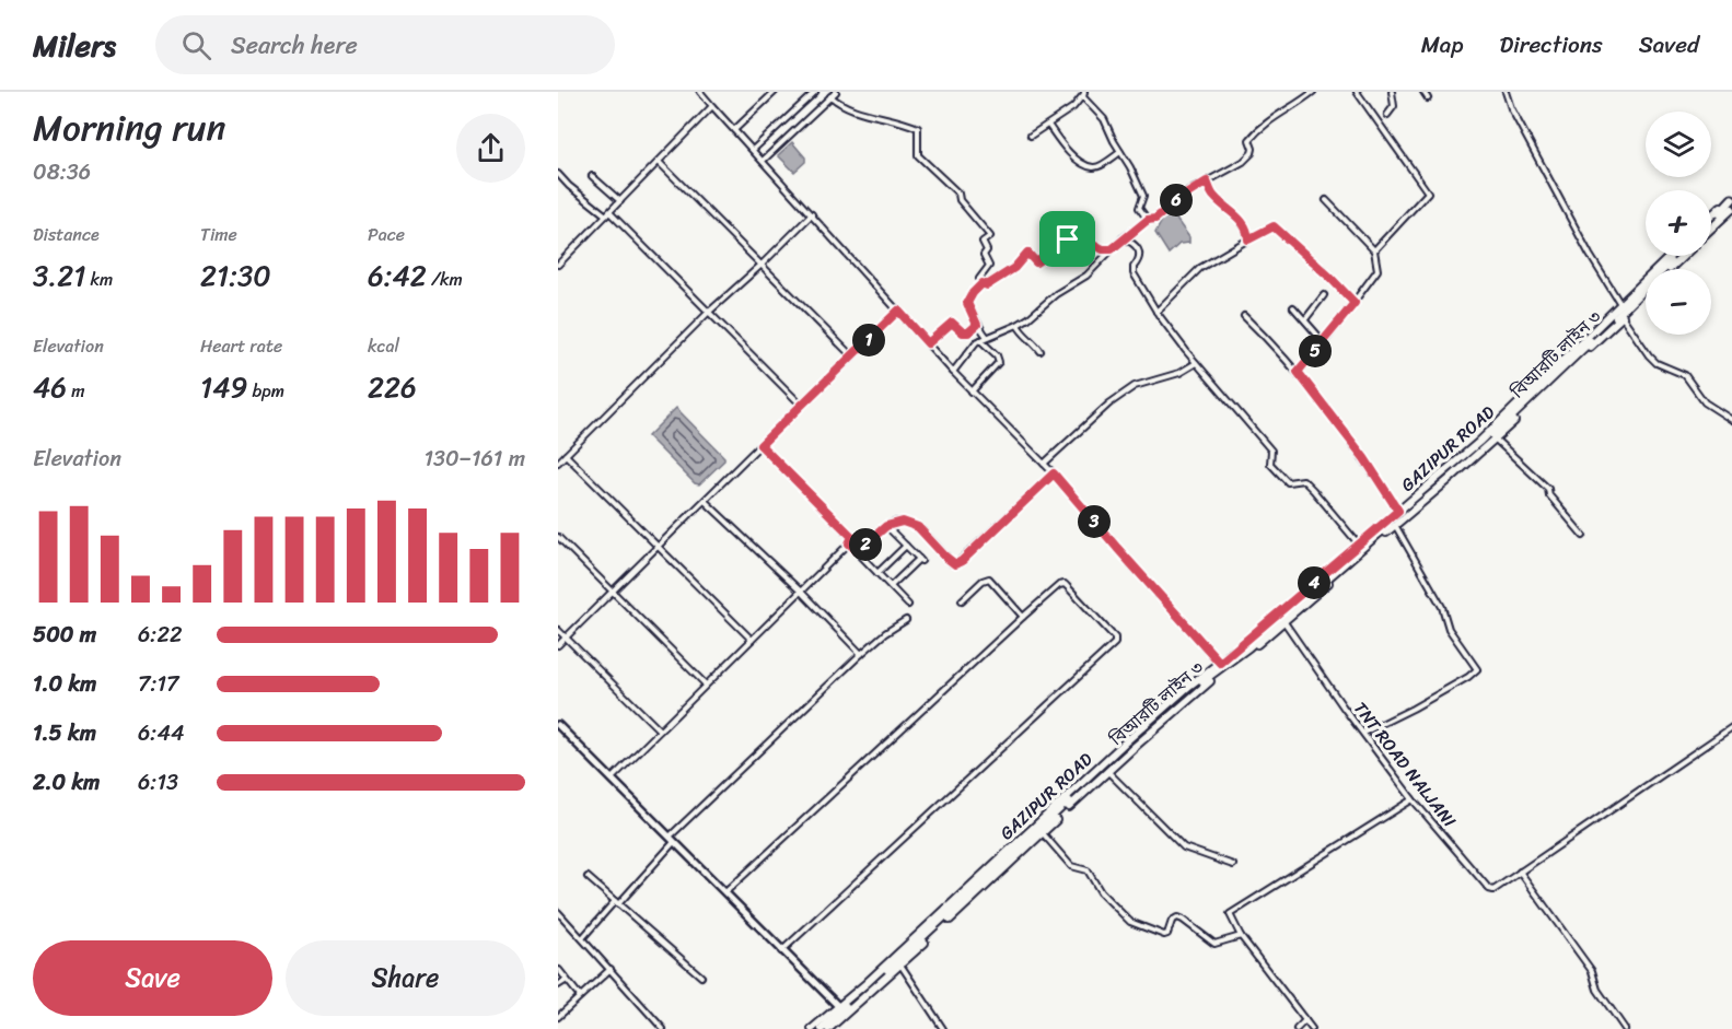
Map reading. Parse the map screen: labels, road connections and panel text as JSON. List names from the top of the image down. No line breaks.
{"streets":{"main road":["বিআরটি লাইন ৩","GAZIPUR ROAD"],"street":["TNT ROAD NALJANI"]},"crossings":[["বিআরটি লাইন ৩","GAZIPUR ROAD"],["GAZIPUR ROAD","TNT ROAD NALJANI"]],"page":{"header":"Milers","search":"Search here","nav":["Map","Directions","Saved"],"heading":["Morning run","08:36"],"map_buttons":["+","−"],"pins":["6","1","5","3","2","4"],"stats":[["Distance","3.21 km"],["Time","21:30"],["Pace","6:42 /km"],["Elevation","46 m"],["Heart rate","149 bpm"],["kcal","226"]],"chart":["Elevation","130–161 m"],"list":[{"name":"500 m","note":"6:22"},{"name":"1.0 km","note":"7:17"},{"name":"1.5 km","note":"6:44"},{"name":"2.0 km","note":"6:13"}],"buttons":["Save","Share"]}}
